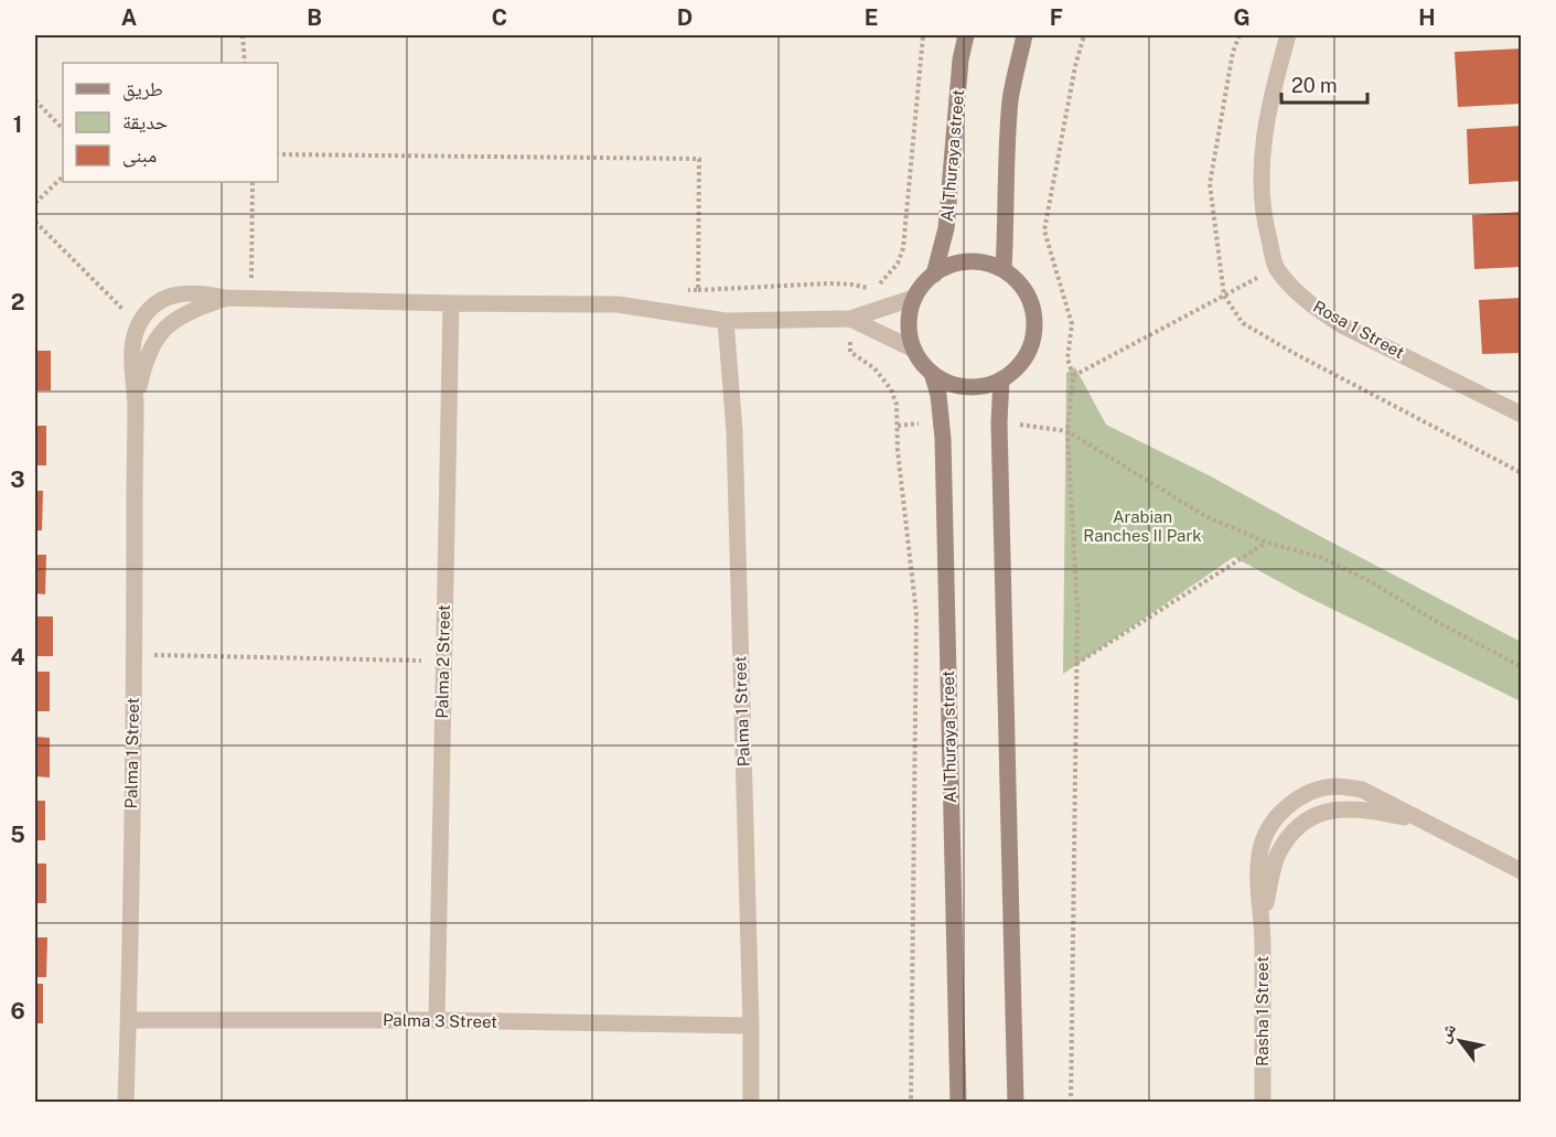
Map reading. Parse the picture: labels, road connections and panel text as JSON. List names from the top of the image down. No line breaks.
{"streets":{"street":["Al Thuraya street","Rosa 1 Street","Palma 2 Street","Palma 1 Street","Rasha 1 Street","Palma 3 Street"]},"crossings":[["Palma 2 Street","Palma 1 Street"],["Palma 2 Street","Palma 3 Street"],["Palma 1 Street","Palma 3 Street"]],"parks":["Arabian Ranches II Park"],"legend":["طريق","حديقة","مبنى"],"scale_bar":"20 m","north":"top left","grid":{"columns":["A","B","C","D","E","F","G","H"],"rows":["1","2","3","4","5","6"]}}
